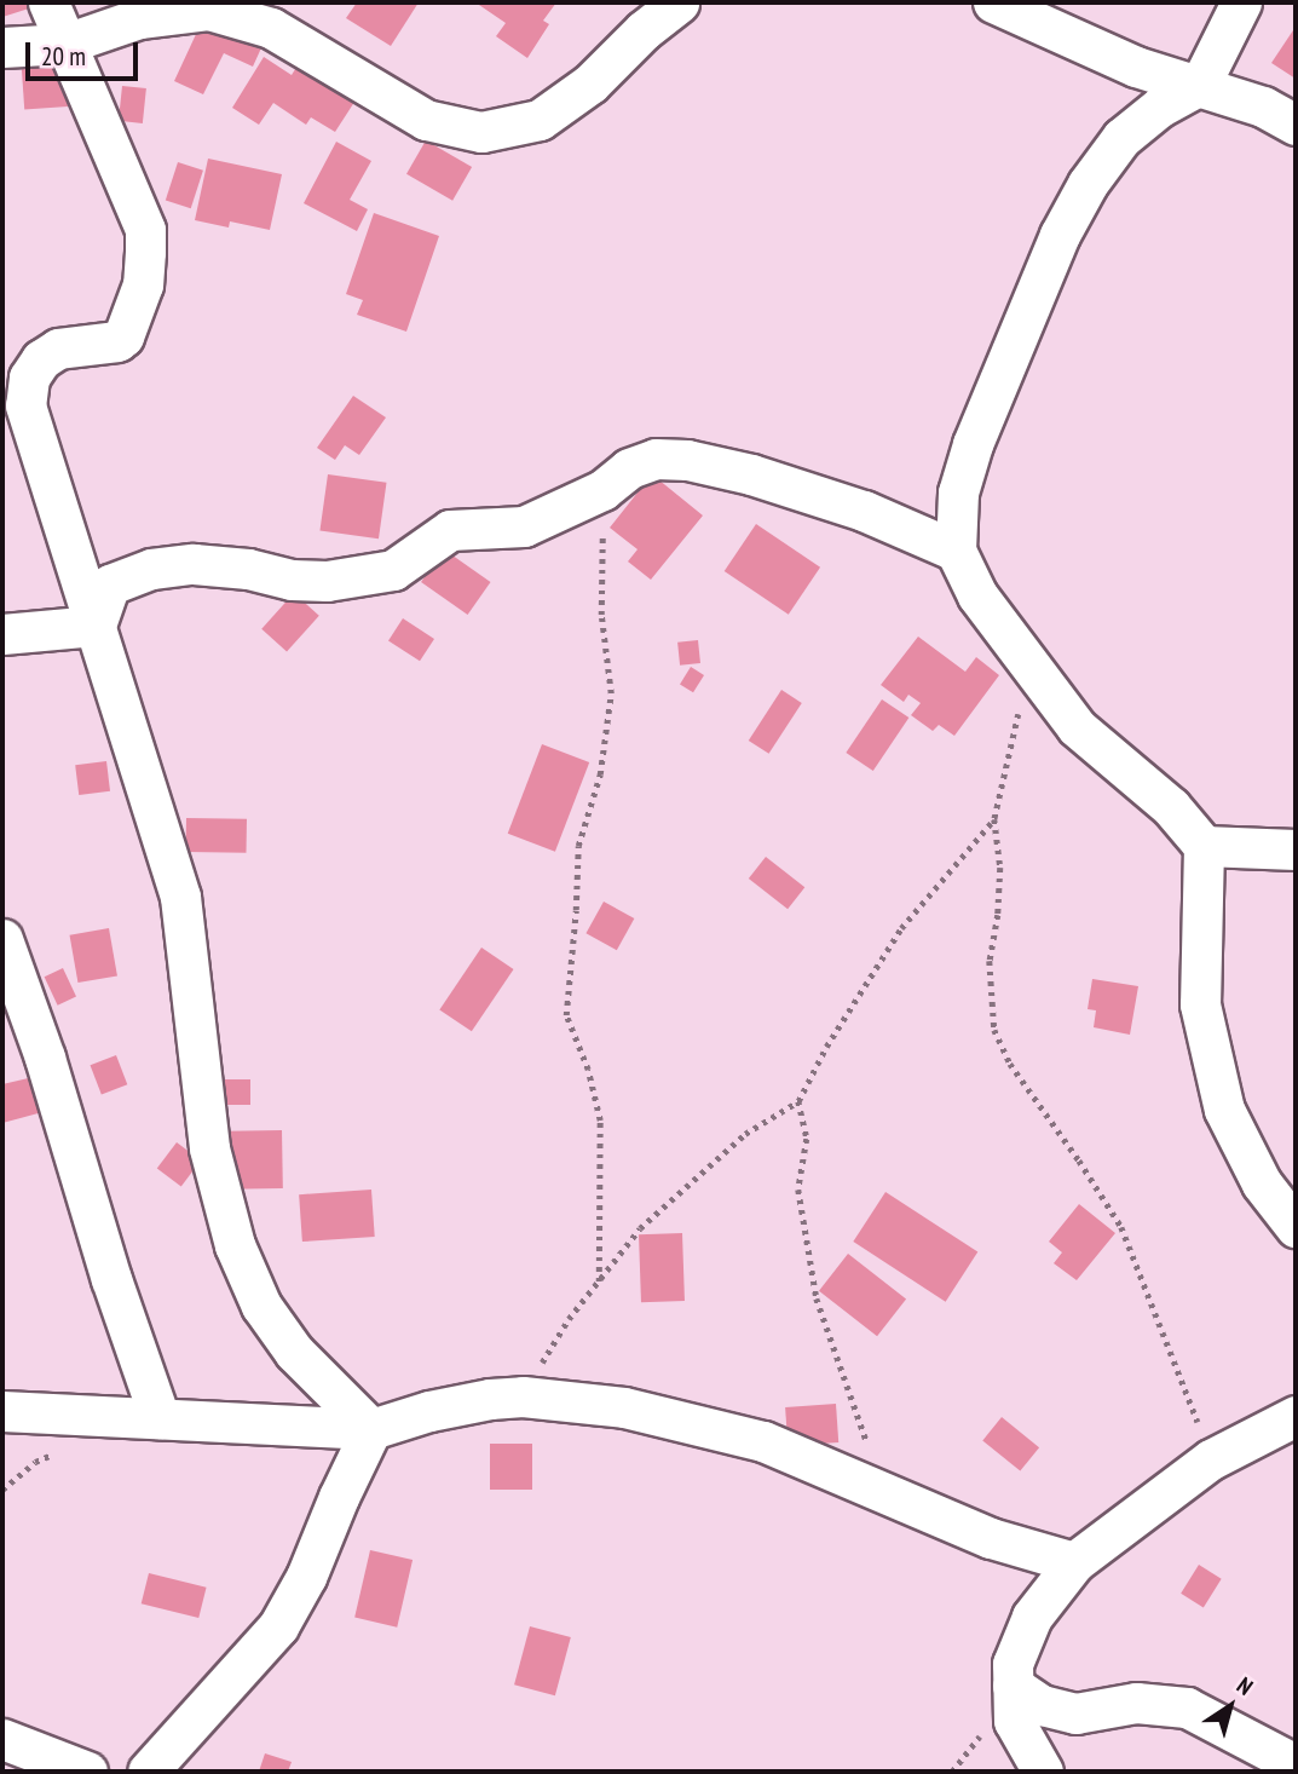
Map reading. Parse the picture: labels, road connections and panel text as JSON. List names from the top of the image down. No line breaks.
{"scale_bar":"20 m","north":"top right"}
